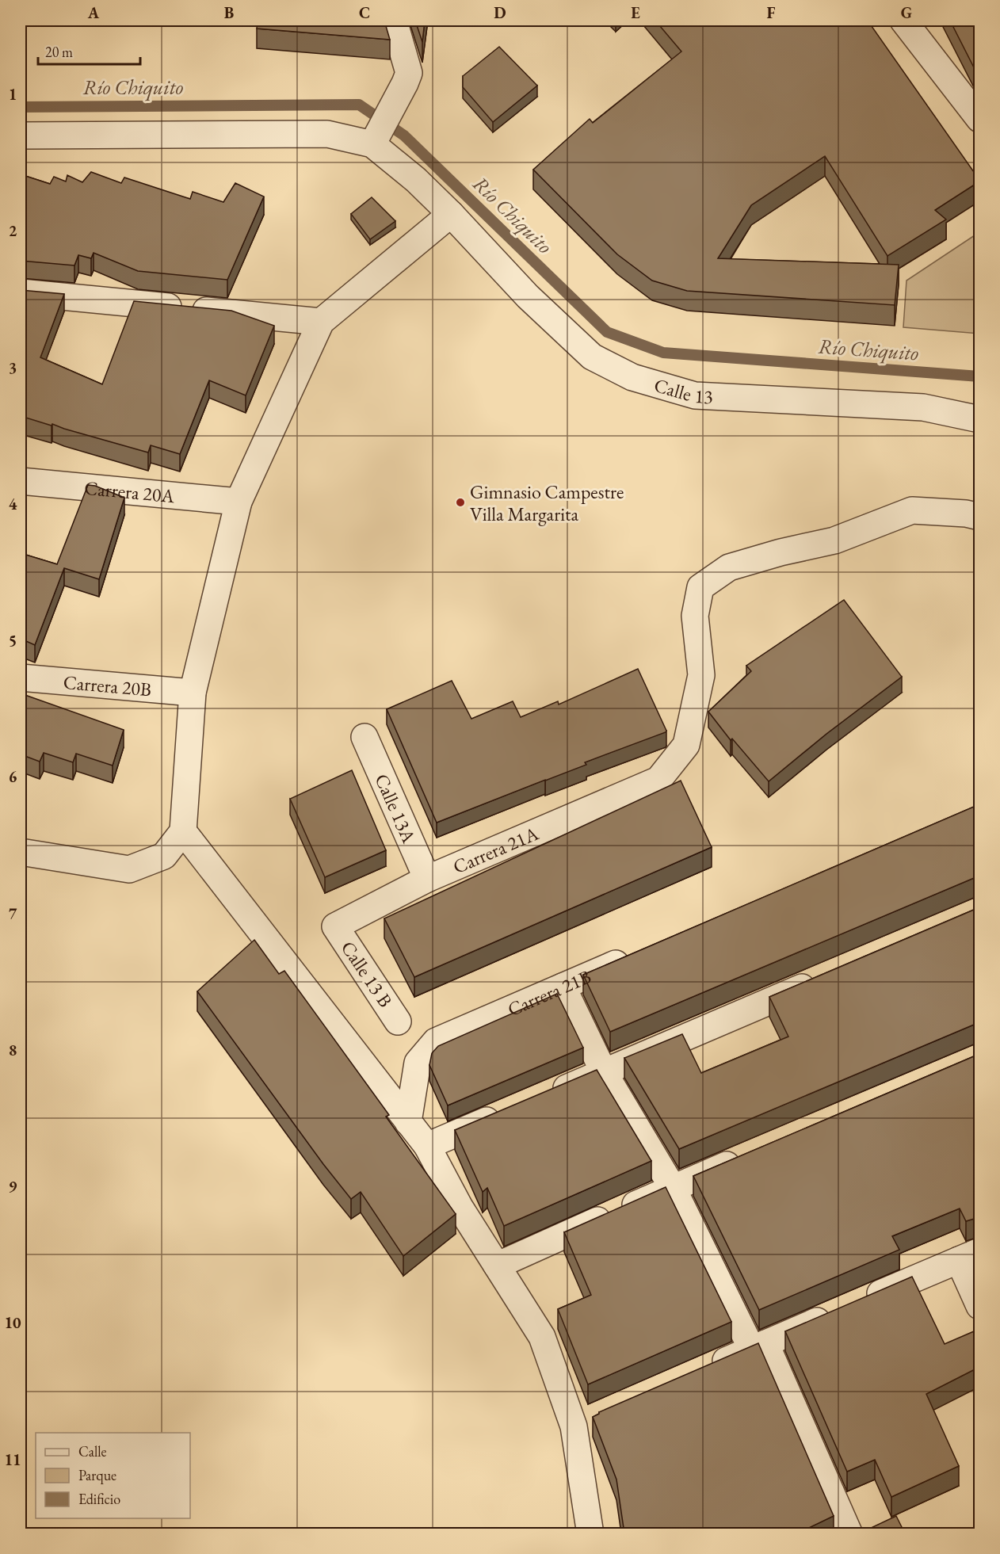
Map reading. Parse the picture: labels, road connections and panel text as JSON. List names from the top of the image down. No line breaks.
{"streets":{"street":["Calle 13","Carrera 20A","Carrera 20B","Calle 13A","Carrera 21A","Calle 13 B","Carrera 21B"]},"crossings":[["Calle 13A","Carrera 21A"],["Carrera 21A","Calle 13 B"]],"water":["Río Chiquito"],"places":["Gimnasio Campestre Villa Margarita"],"legend":["Calle","Parque","Edificio"],"scale_bar":"20 m","grid":{"columns":["A","B","C","D","E","F","G"],"rows":["1","2","3","4","5","6","7","8","9","10","11"]}}
